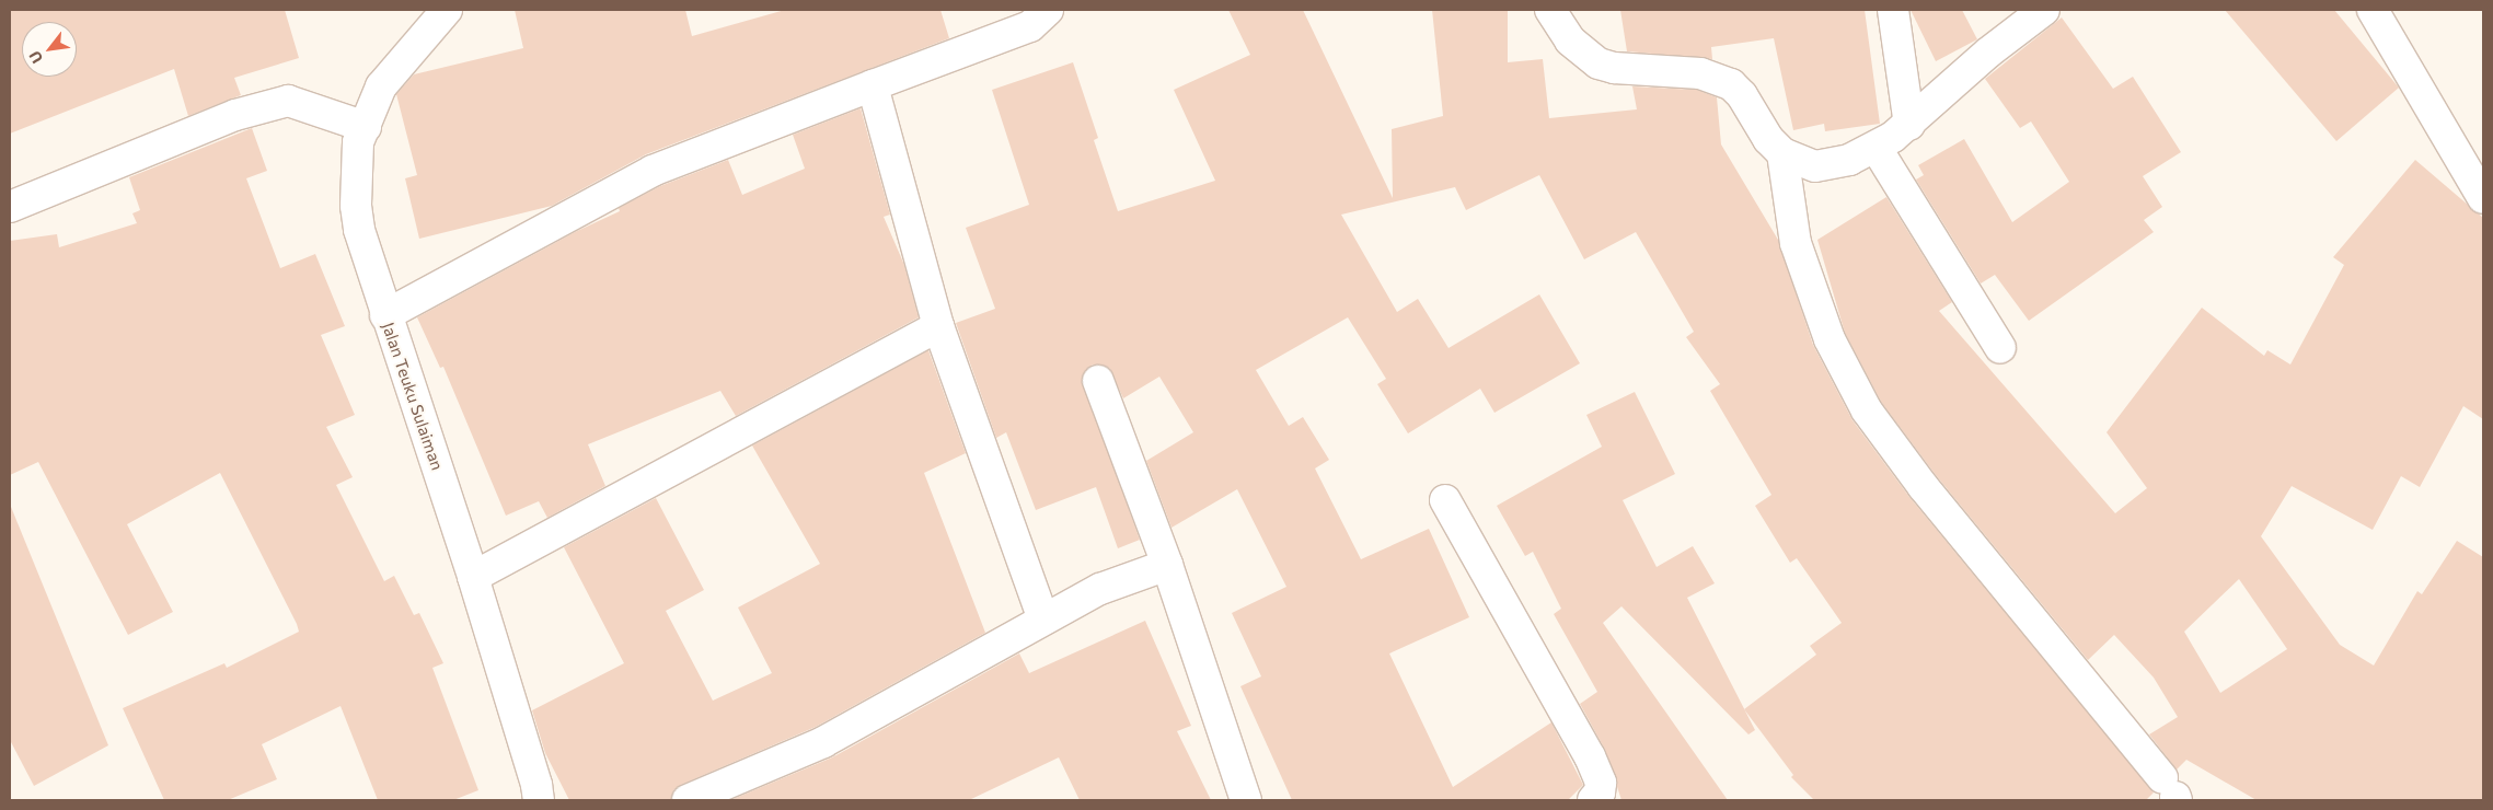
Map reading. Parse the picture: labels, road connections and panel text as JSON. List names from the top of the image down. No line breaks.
{"streets":{"street":["Jalan Teuku Sulaiman"]},"north":"bottom left"}
